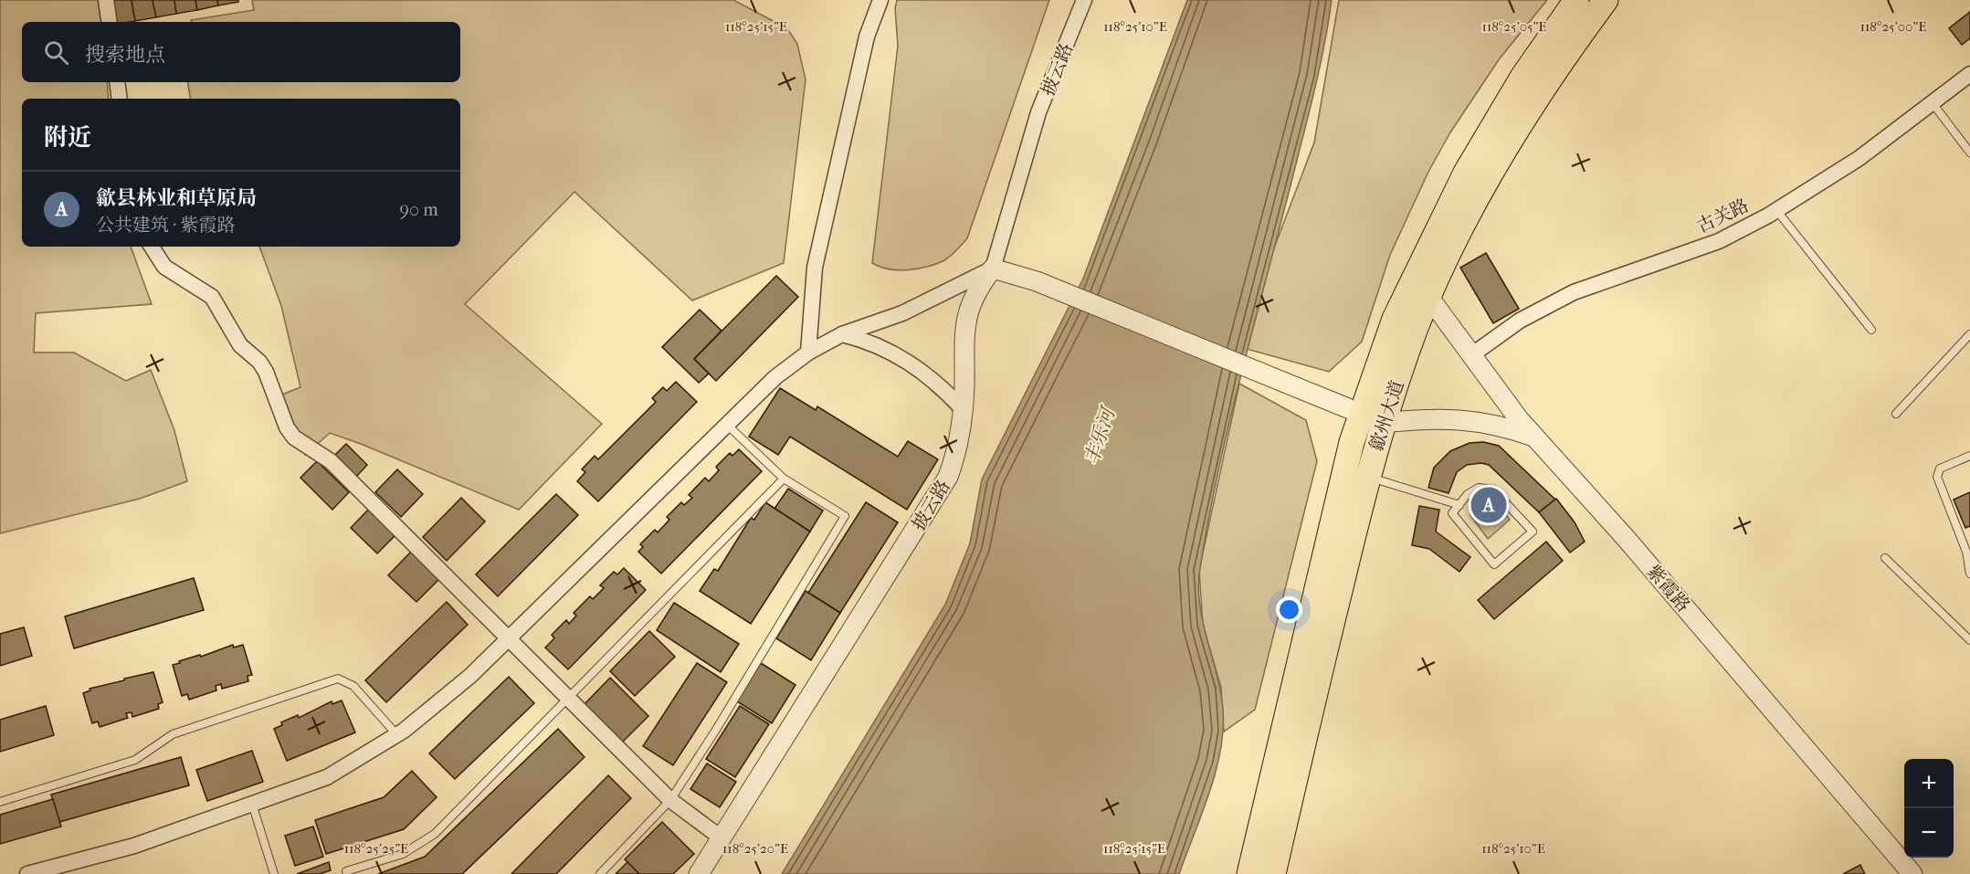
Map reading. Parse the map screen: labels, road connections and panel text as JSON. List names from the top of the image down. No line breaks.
{"streets":{"highway":["歙州大道"],"street":["披云路","古关路","紫霞路"]},"crossings":[["古关路","紫霞路"],["歙州大道","紫霞路"]],"water":["丰乐河"],"page":{"search":"搜索地点","heading":"附近","list":[{"mark":"A","name":"歙县林业和草原局","note":"公共建筑 · 紫霞路","value":"90 m"}],"pins":"A","map_buttons":["+","−"]},"coordinates":["118°25'15\"E","118°25'10\"E","118°25'05\"E","118°25'00\"E","118°25'25\"E","118°25'20\"E"]}
